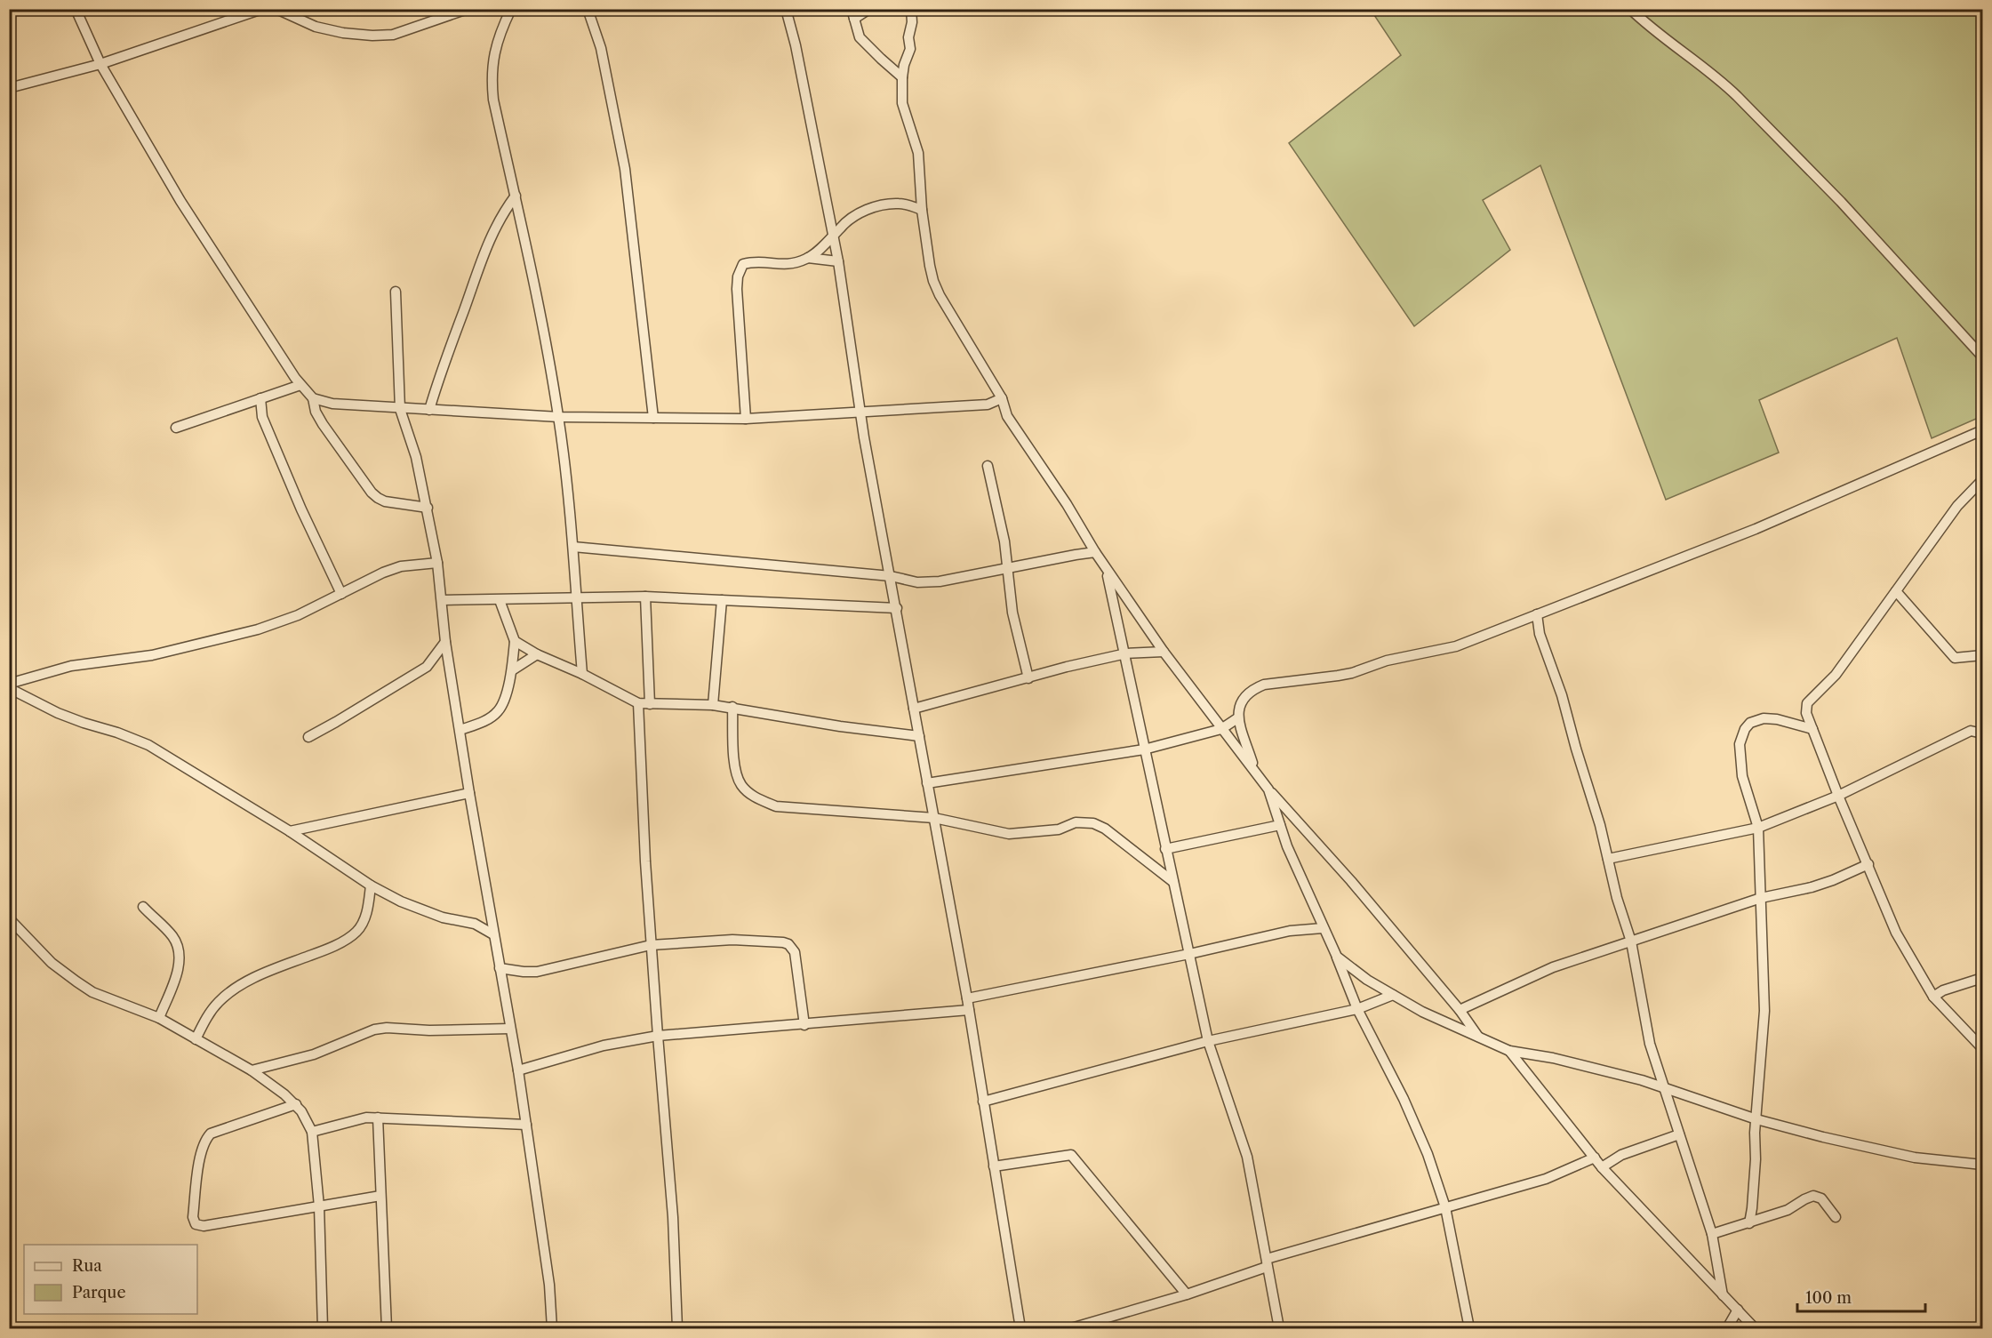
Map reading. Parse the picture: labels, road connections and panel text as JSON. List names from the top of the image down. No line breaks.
{"legend":["Rua","Parque"],"scale_bar":"100 m"}
